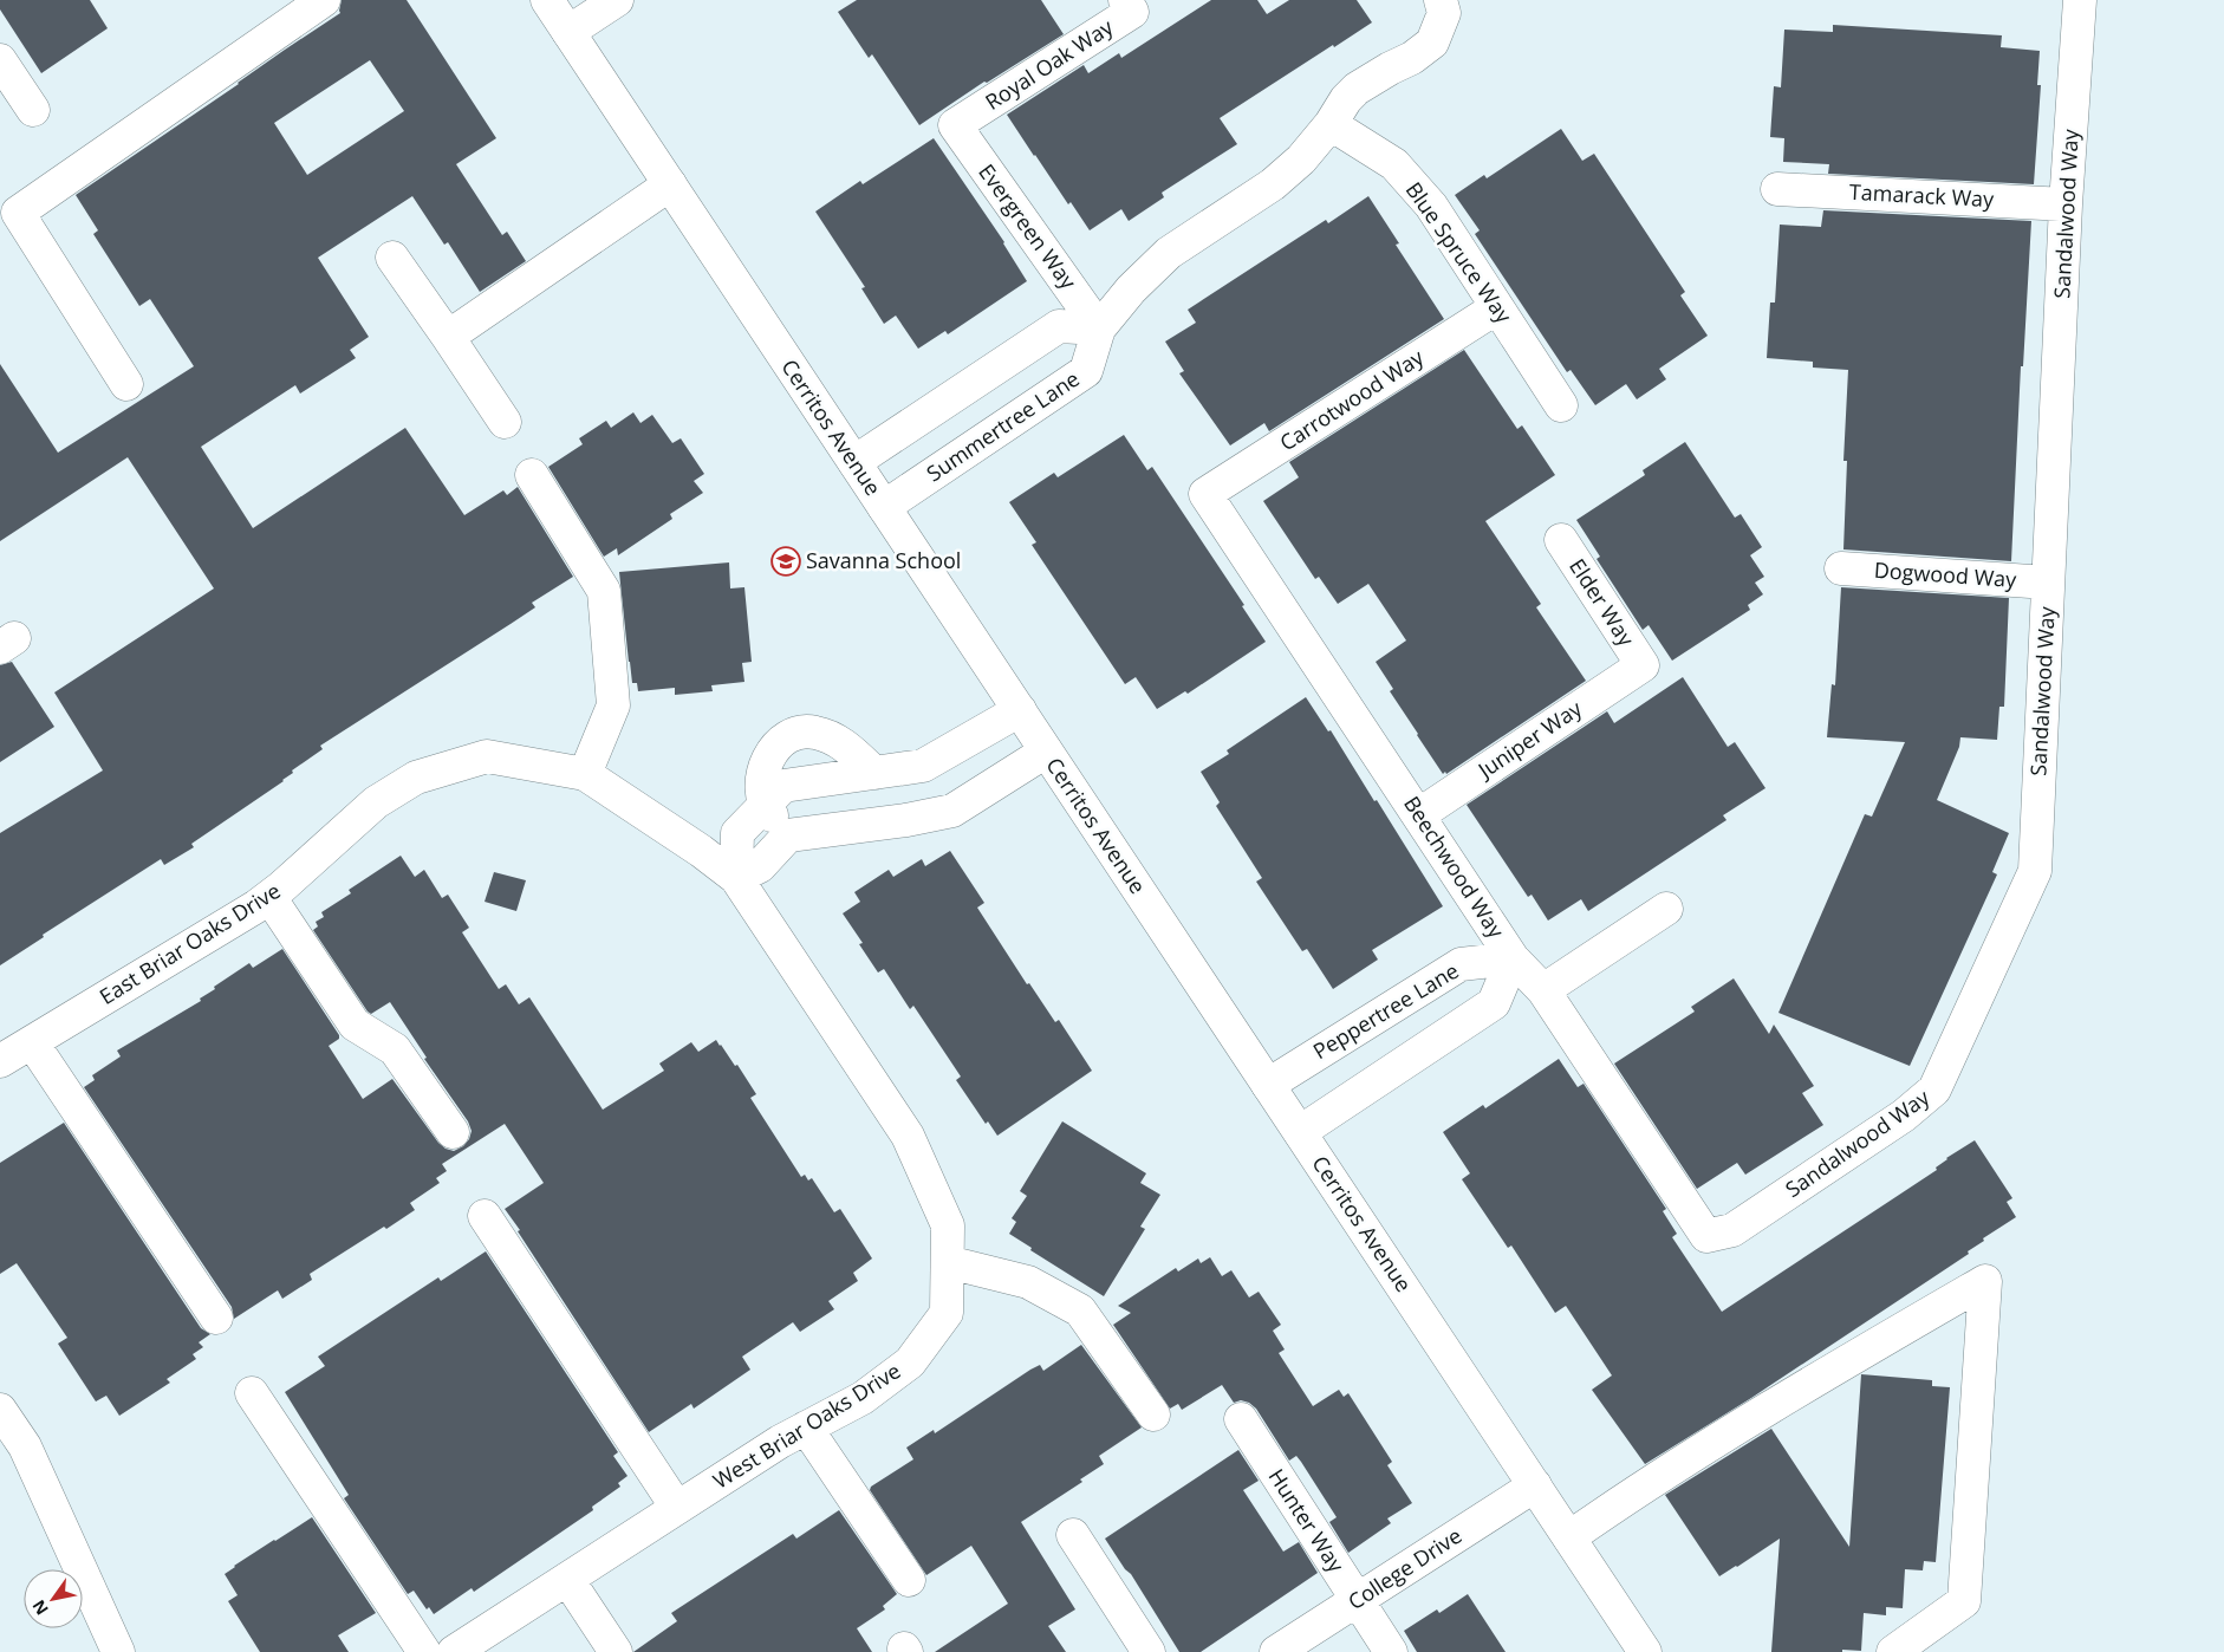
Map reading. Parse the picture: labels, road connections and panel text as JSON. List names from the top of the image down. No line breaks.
{"streets":{"street":["Royal Oak Way","Tamarack Way","Sandalwood Way","Evergreen Way","Blue Spruce Way","Carrotwood Way","Summertree Lane","Cerritos Avenue","Dogwood Way","Elder Way","Juniper Way","Beechwood Way","East Briar Oaks Drive","Peppertree Lane","West Briar Oaks Drive","Hunter Way","College Drive"]},"crossings":[["Royal Oak Way","Evergreen Way"],["Tamarack Way","Sandalwood Way"],["Sandalwood Way","Dogwood Way"],["Sandalwood Way","Beechwood Way"],["Evergreen Way","Summertree Lane"],["Blue Spruce Way","Carrotwood Way"],["Blue Spruce Way","Summertree Lane"],["Carrotwood Way","Beechwood Way"],["Summertree Lane","Cerritos Avenue"],["Cerritos Avenue","Peppertree Lane"],["Cerritos Avenue","College Drive"],["Elder Way","Juniper Way"],["Juniper Way","Beechwood Way"],["Beechwood Way","Peppertree Lane"],["East Briar Oaks Drive","West Briar Oaks Drive"],["Hunter Way","College Drive"]],"places":{"school or university":["Savanna School"]},"north":"bottom left"}
